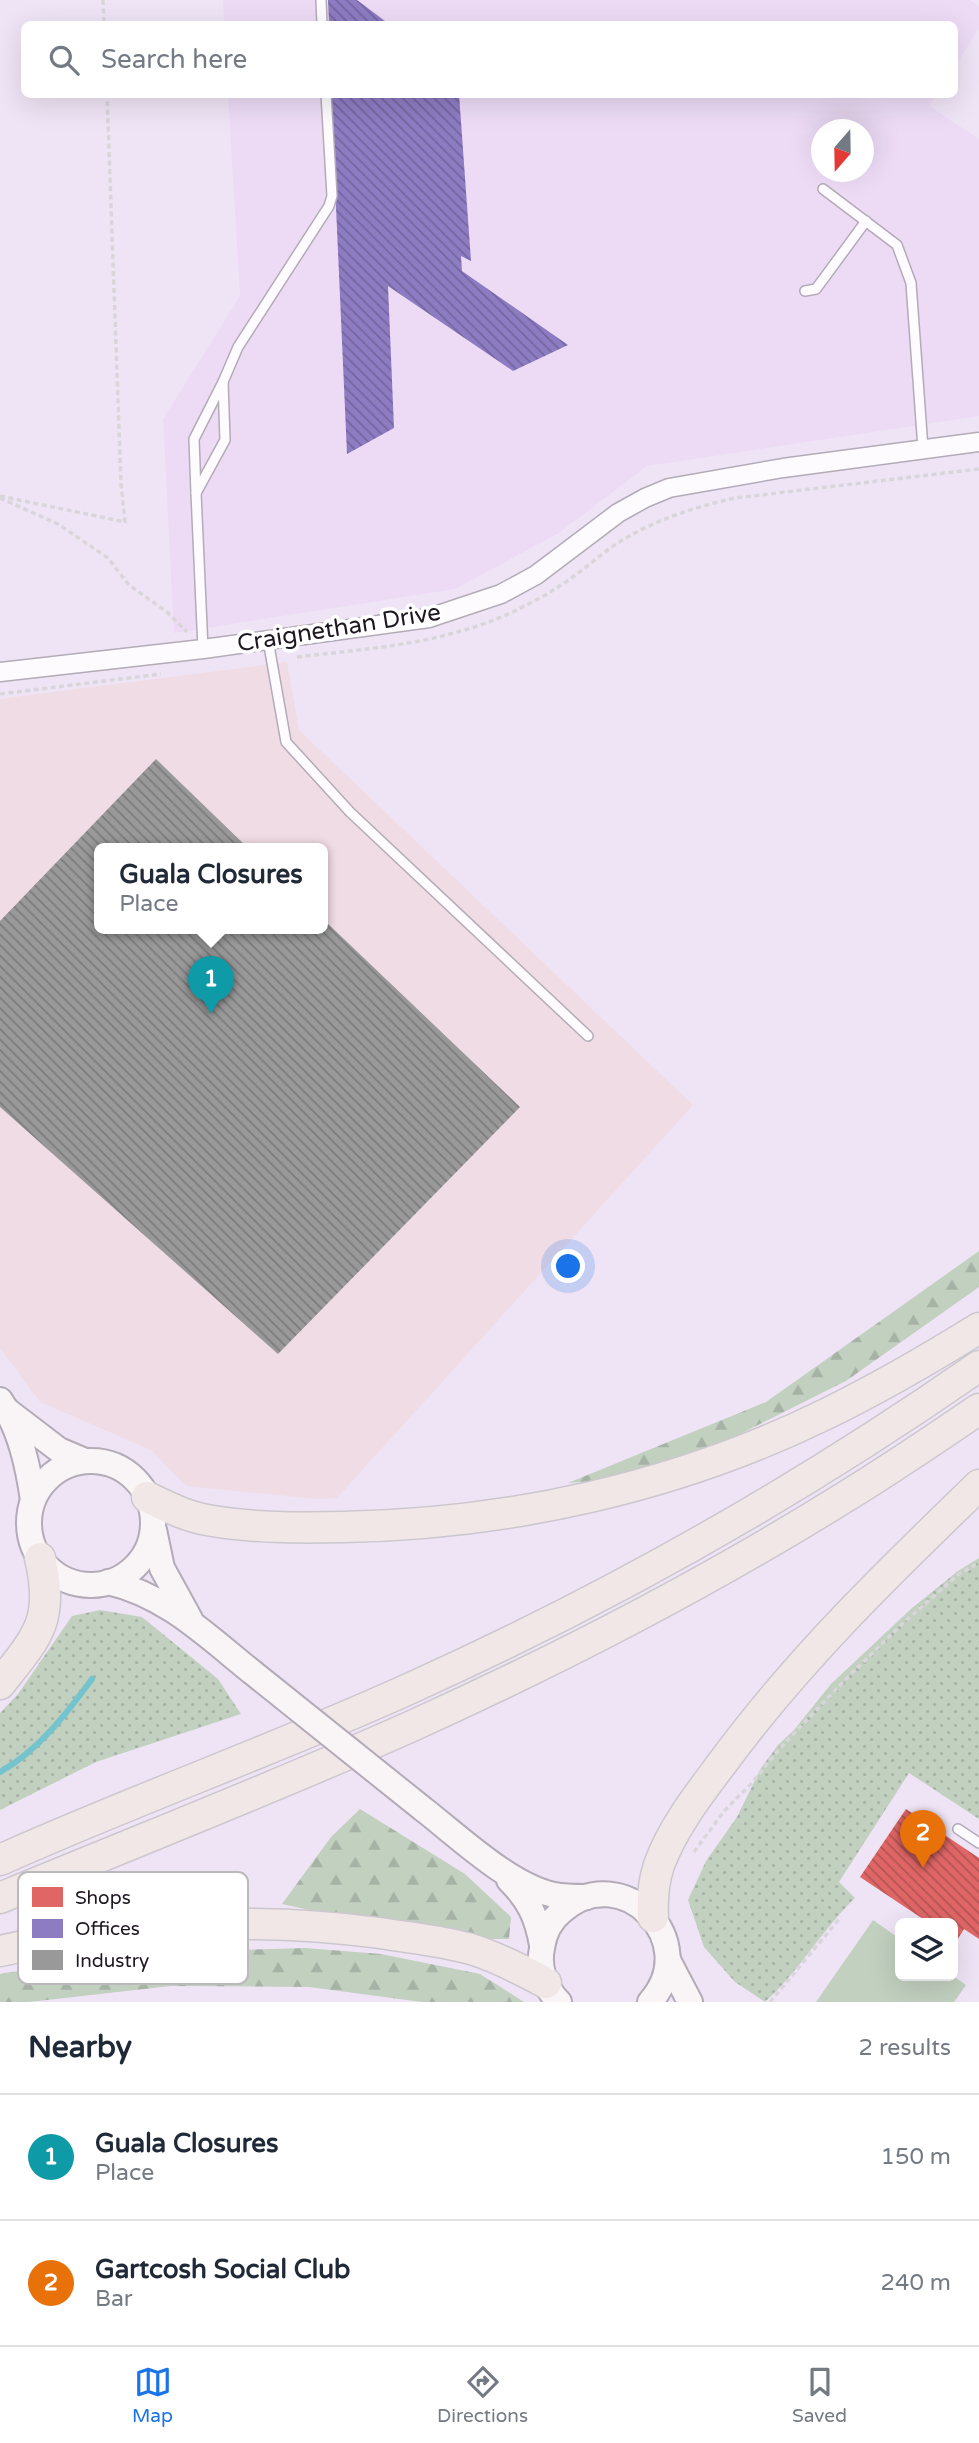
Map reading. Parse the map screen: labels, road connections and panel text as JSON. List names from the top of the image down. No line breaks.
{"streets":{"street":["Craignethan Drive"]},"legend":["Shops","Offices","Industry"],"north":"bottom","page":{"search":"Search here","popup":["Guala Closures","Place"],"pins":["1","2"],"heading":["Nearby","2 results"],"list":[{"mark":"1","name":"Guala Closures","note":"Place","value":"150 m"},{"mark":"2","name":"Gartcosh Social Club","note":"Bar","value":"240 m"}],"nav":["Map","Directions","Saved"]}}
